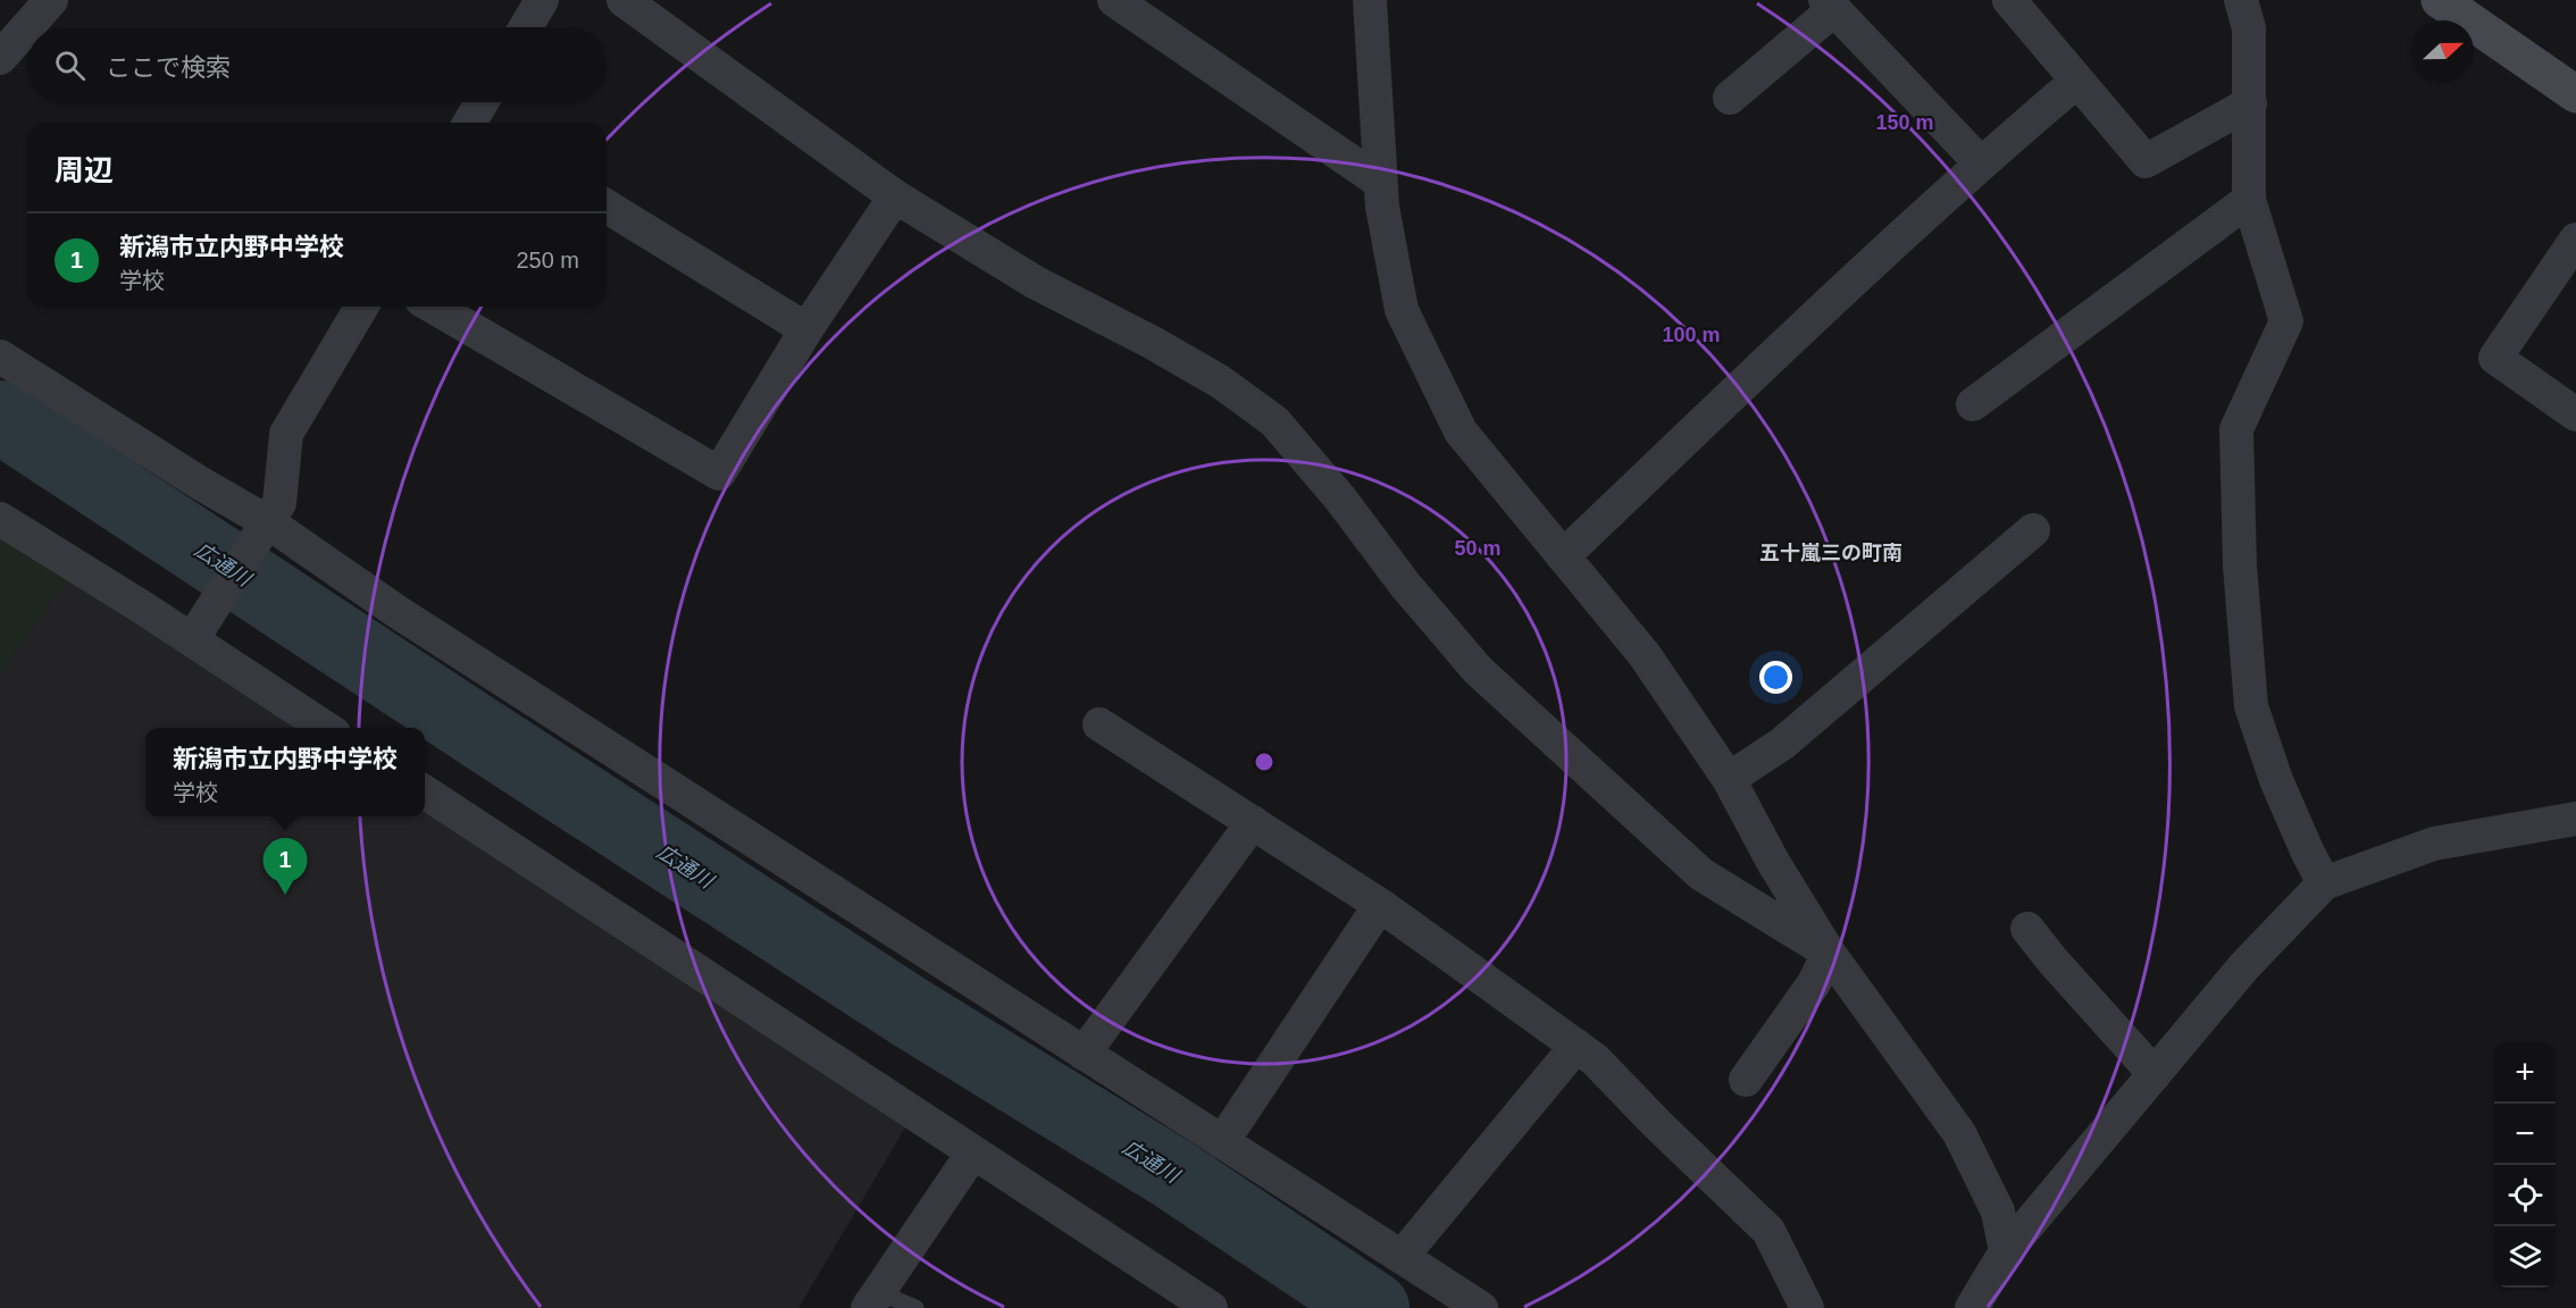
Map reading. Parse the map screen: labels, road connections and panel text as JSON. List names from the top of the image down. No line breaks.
{"districts":["五十嵐三の町南"],"water":["広通川"],"north":"right","page":{"search":"ここで検索","heading":"周辺","list":[{"mark":"1","name":"新潟市立内野中学校","note":"学校","value":"250 m"}],"popup":["新潟市立内野中学校","学校"],"pins":"1","map_buttons":["+","−"]},"rings":["150 m","100 m","50 m"]}
